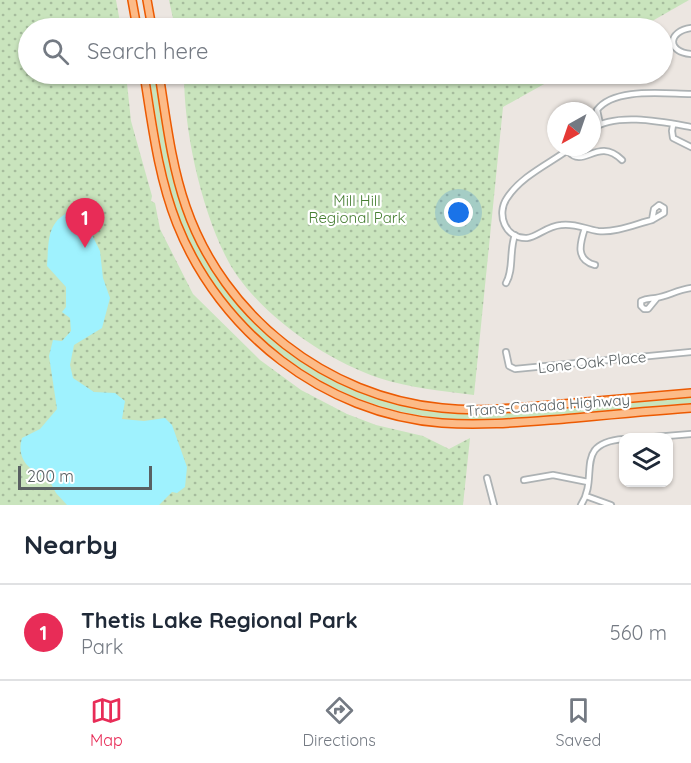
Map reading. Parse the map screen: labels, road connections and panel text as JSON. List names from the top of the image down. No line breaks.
{"streets":{"highway":["Trans-Canada Highway"],"street":["Lone Oak Place"]},"parks":["Mill Hill Regional Park"],"scale_bar":"200 m","north":"bottom left","page":{"search":"Search here","pins":"1","scale":"200 m","heading":"Nearby","list":[{"mark":"1","name":"Thetis Lake Regional Park","note":"Park","value":"560 m"}],"nav":["Map","Directions","Saved"]}}
